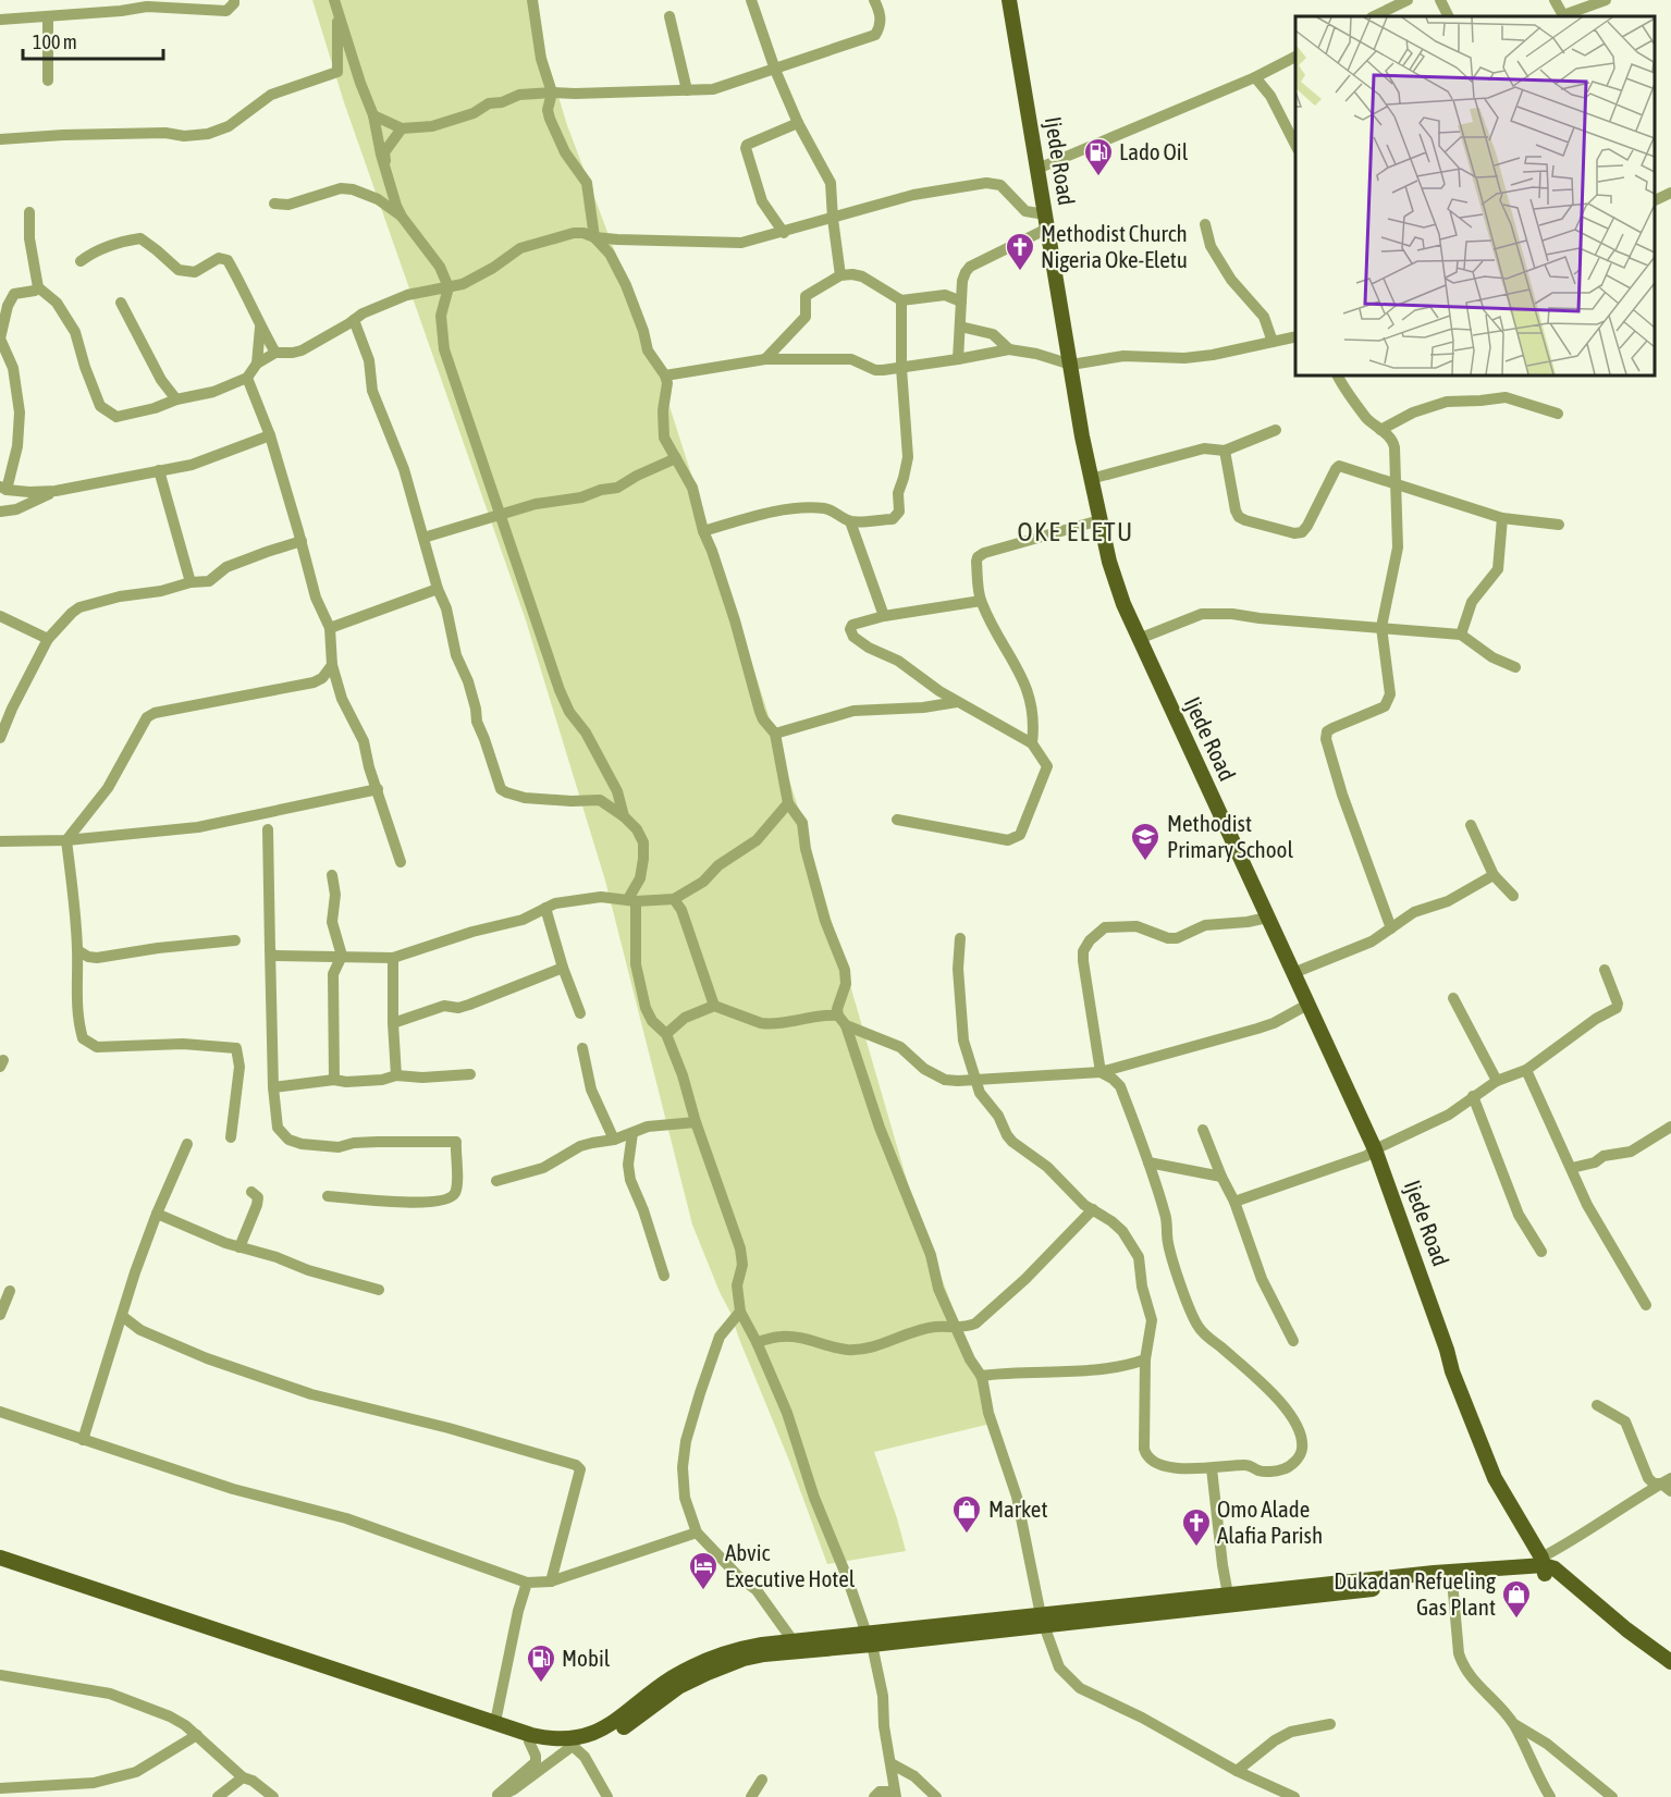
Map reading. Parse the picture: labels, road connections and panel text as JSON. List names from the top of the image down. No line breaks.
{"streets":{"main road":["Ijede Road"]},"districts":["OKE ELETU"],"places":{"fuel station":["Lado Oil","Mobil"],"church":["Methodist Church Nigeria Oke-Eletu","Omo Alade Alafia Parish"],"school or university":["Methodist Primary School"],"shop":["Market","Dukadan Refueling Gas Plant"],"hotel":["Abvic Executive Hotel"]},"scale_bar":"100 m"}
